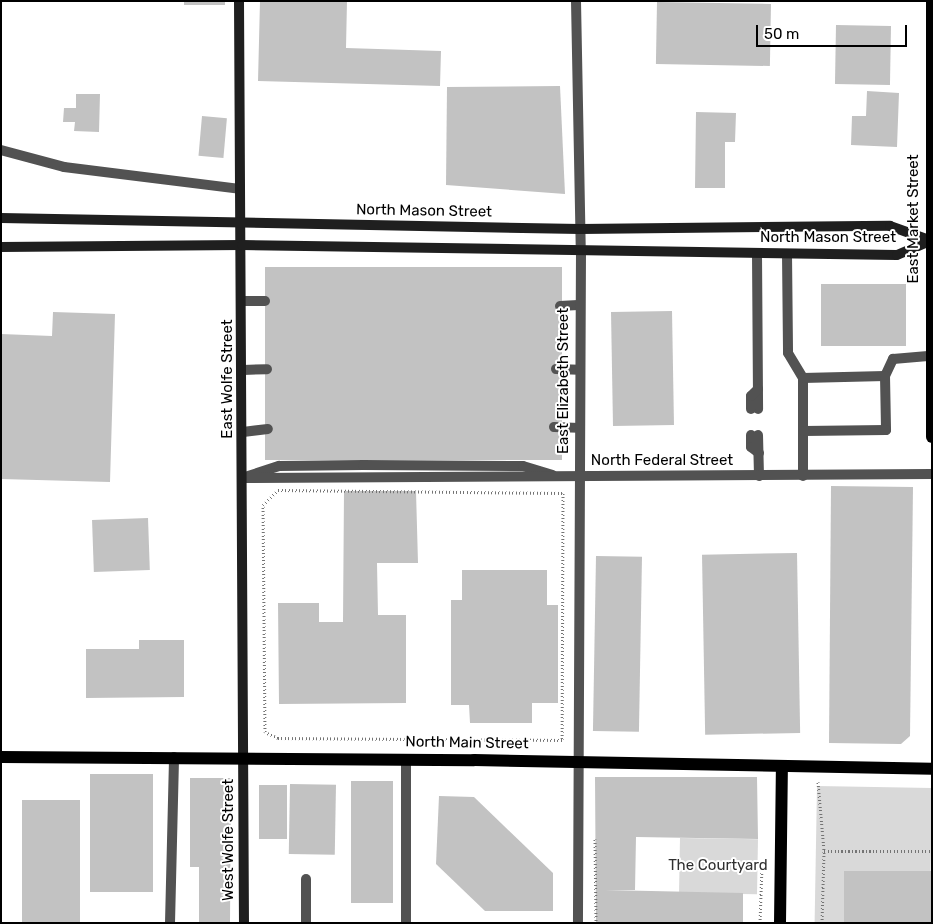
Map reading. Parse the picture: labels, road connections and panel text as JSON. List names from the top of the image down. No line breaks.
{"streets":{"main road":["North Mason Street","East Market Street","East Wolfe Street","North Main Street","West Wolfe Street"],"street":["East Elizabeth Street","North Federal Street"]},"crossings":[["North Mason Street","East Market Street"],["North Mason Street","East Wolfe Street"],["North Mason Street","East Elizabeth Street"],["East Wolfe Street","North Federal Street"],["East Wolfe Street","North Main Street"],["East Wolfe Street","West Wolfe Street"],["East Elizabeth Street","North Federal Street"],["East Elizabeth Street","North Main Street"],["North Main Street","West Wolfe Street"]],"parks":["The Courtyard"],"scale_bar":"50 m"}
